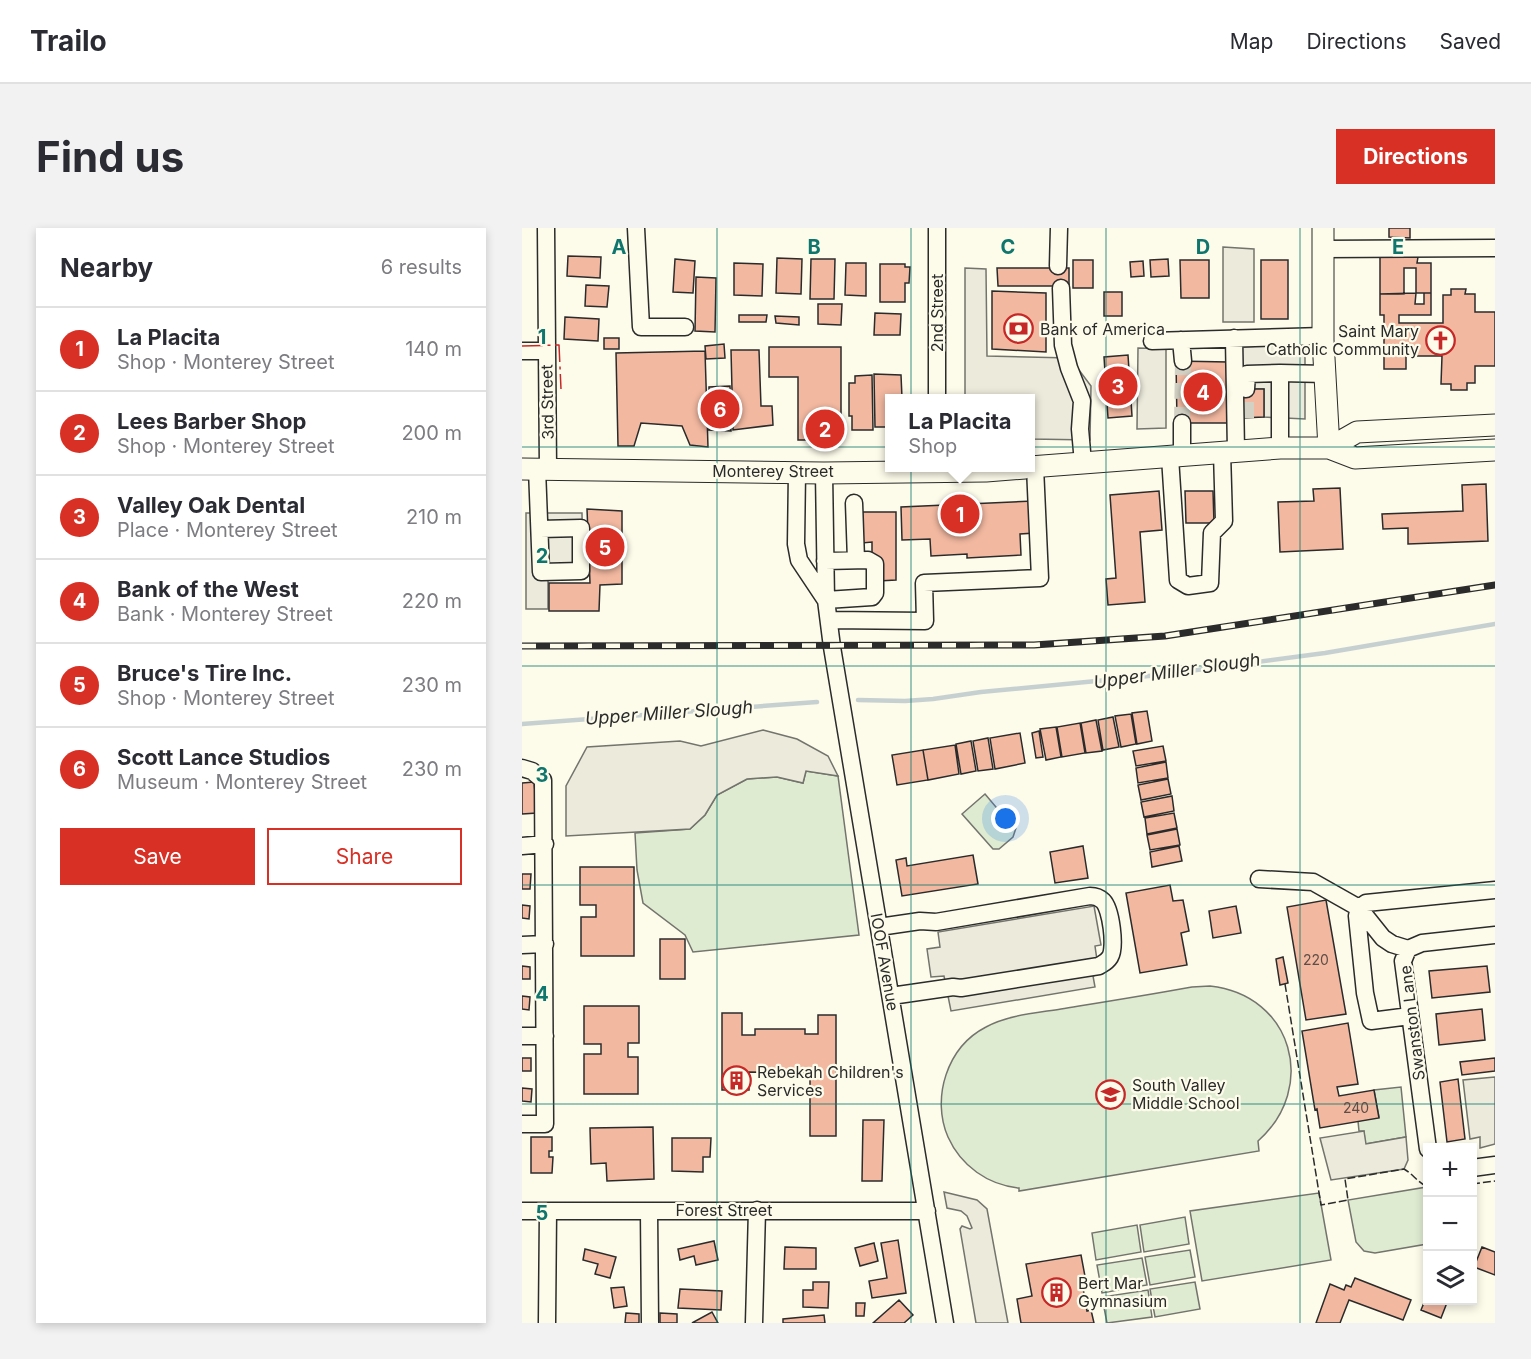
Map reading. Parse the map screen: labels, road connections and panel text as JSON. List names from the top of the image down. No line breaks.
{"streets":{"main road":["Monterey Street"],"street":["2nd Street","3rd Street","IOOF Avenue","Swanston Lane","Forest Street"]},"crossings":[["3rd Street","Monterey Street"],["Monterey Street","IOOF Avenue"],["IOOF Avenue","Forest Street"]],"water":["Upper Miller Slough"],"places":{"bank":["Bank of America"],"church":["Saint Mary Catholic Community"],"building":["Rebekah Children's Services","Bert Mar Gymnasium"],"school or university":["South Valley Middle School"]},"house_numbers":["220","240"],"page":{"header":"Trailo","nav":["Map","Directions","Saved"],"buttons":["Directions",["Save","Share"]],"title":"Find us","heading":["Nearby","6 results"],"list":[{"mark":"1","name":"La Placita","note":"Shop · Monterey Street","value":"140 m"},{"mark":"2","name":"Lees Barber Shop","note":"Shop · Monterey Street","value":"200 m"},{"mark":"3","name":"Valley Oak Dental","note":"Place · Monterey Street","value":"210 m"},{"mark":"4","name":"Bank of the West","note":"Bank · Monterey Street","value":"220 m"},{"mark":"5","name":"Bruce's Tire Inc.","note":"Shop · Monterey Street","value":"230 m"},{"mark":"6","name":"Scott Lance Studios","note":"Museum · Monterey Street","value":"230 m"}],"pins":["3","4","6","2","1","5"],"popup":["La Placita","Shop"],"map_buttons":["+","−"]},"grid":{"columns":["A","B","C","D","E"],"rows":["1","2","3","4","5"]}}
